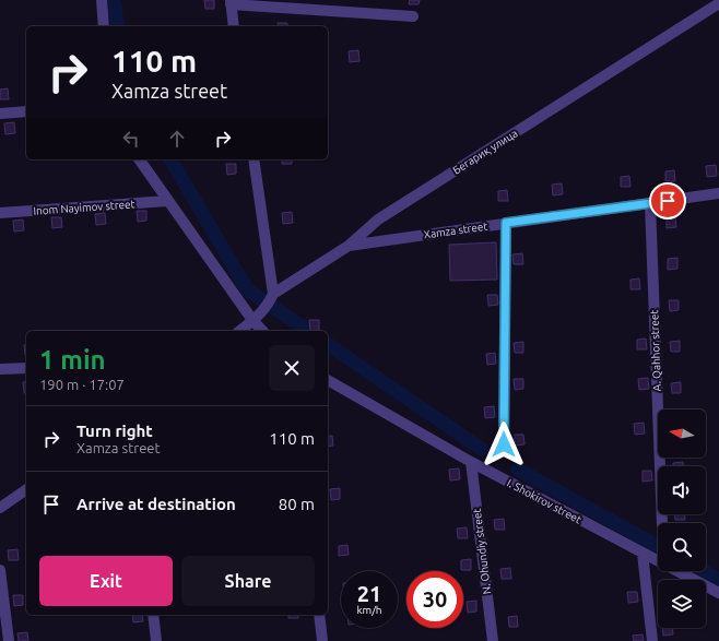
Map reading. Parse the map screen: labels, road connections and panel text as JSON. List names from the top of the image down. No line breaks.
{"streets":{"street":["Бегариқ улица","Inom Nayimov street","Xamza street","A. Qahhor street","I. Shokirov street","N. Ohundiy street"]},"crossings":[["Бегариқ улица","Xamza street"],["Xamza street","A. Qahhor street"],["I. Shokirov street","N. Ohundiy street"]],"north":"left","page":{"turn":["110 m","Xamza street"],"heading":["1 min","190 m · 17:07"],"list":[{"name":"Turn right","note":"Xamza street","value":"110 m"},{"name":"Arrive at destination","value":"80 m"}],"buttons":["Exit","Share"],"speed":"21 km/h","limit":"30"}}
